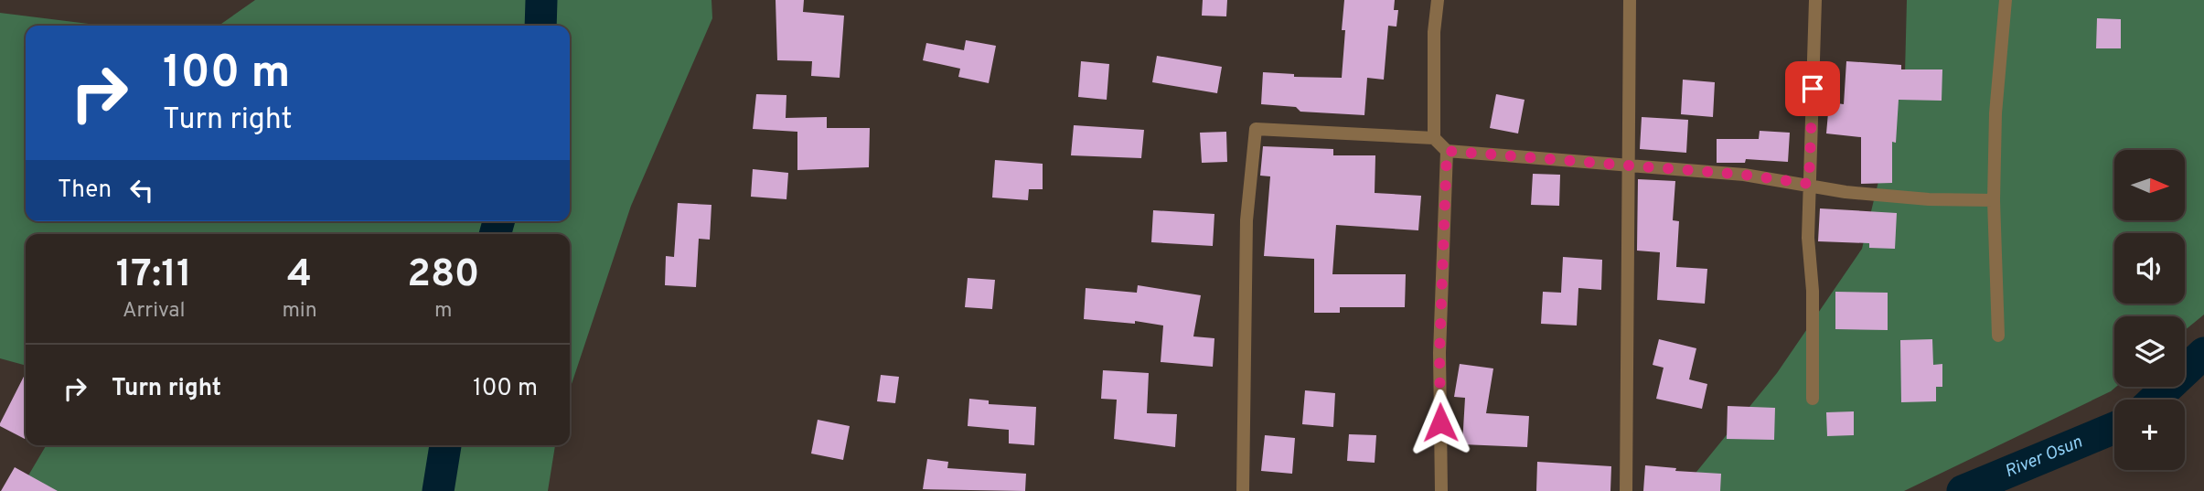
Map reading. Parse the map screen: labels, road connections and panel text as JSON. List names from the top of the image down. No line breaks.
{"water":["River Osun"],"north":"right","page":{"turn":["100 m","Turn right"],"map_buttons":"+","then":"Then","eta":["17:11","Arrival","4","min","280","m"],"list":[{"name":"Turn right","value":"100 m"}]}}
